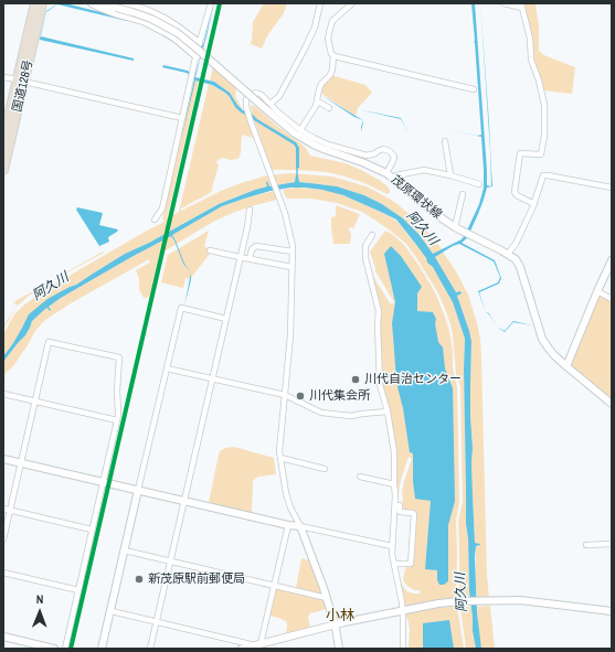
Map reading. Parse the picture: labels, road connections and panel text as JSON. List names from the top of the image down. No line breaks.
{"streets":{"highway":["国道128号"],"street":["茂原環状線"]},"districts":["小林"],"water":["阿久川"],"places":["川代自治センター","川代集会所","新茂原駅前郵便局"],"north":"top"}
